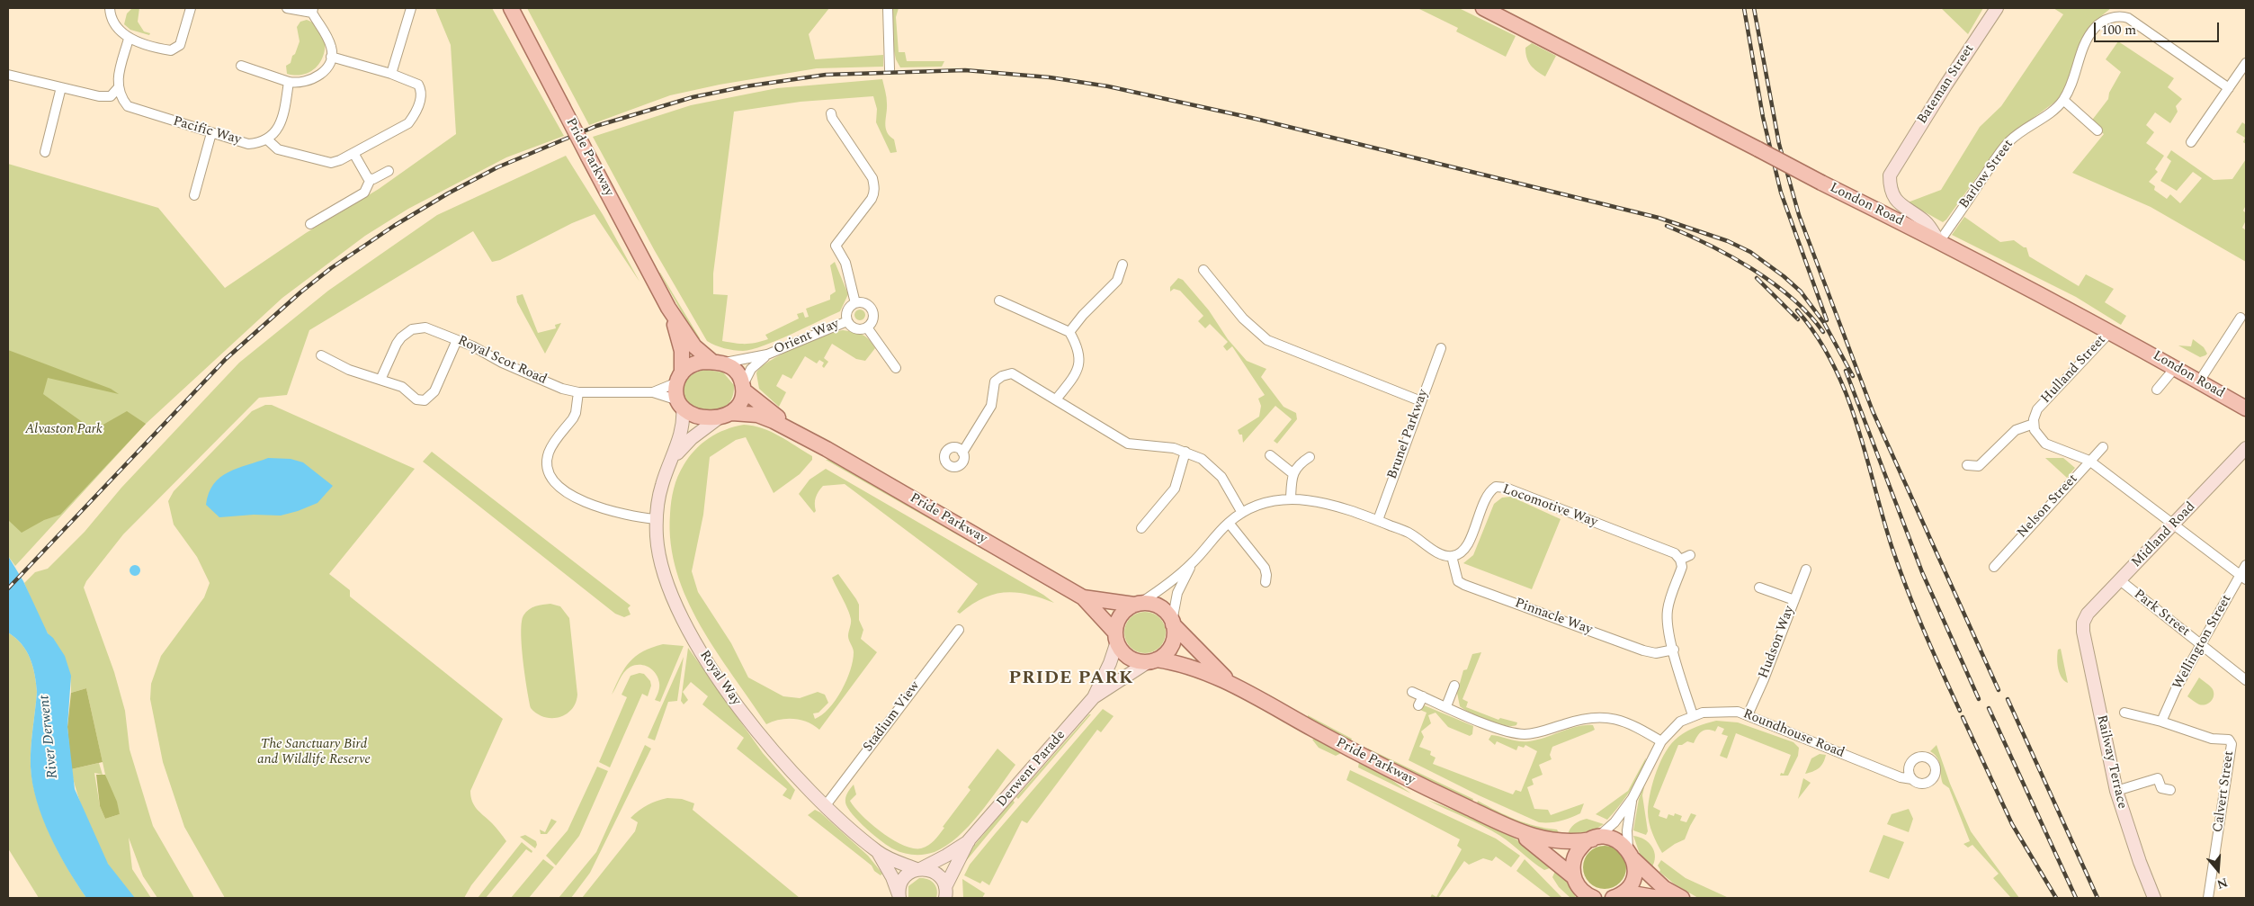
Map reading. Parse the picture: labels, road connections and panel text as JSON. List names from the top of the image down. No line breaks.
{"streets":{"main road":["Pride Parkway","London Road"],"street":["Bateman Street","Pacific Way","Barlow Street","Orient Way","Royal Scot Road","Hulland Street","Brunel Parkway","Locomotive Way","Nelson Street","Midland Road","Park Street","Pinnacle Way","Hudson Way","Wellington Street","Royal Way","Stadium View","Roundhouse Road","Railway Terrace","Derwent Parade","Calvert Street"]},"crossings":[["Bateman Street","Barlow Street"],["Bateman Street","London Road"],["Pride Parkway","Orient Way"],["Pride Parkway","Royal Scot Road"],["Pride Parkway","Royal Way"],["Pride Parkway","Roundhouse Road"],["Pride Parkway","Derwent Parade"],["Barlow Street","London Road"],["London Road","Hulland Street"],["Orient Way","Royal Scot Road"],["Orient Way","Royal Way"],["Royal Scot Road","Royal Way"],["Locomotive Way","Pinnacle Way"],["Midland Road","Park Street"],["Midland Road","Railway Terrace"],["Park Street","Wellington Street"],["Hudson Way","Roundhouse Road"],["Wellington Street","Calvert Street"],["Royal Way","Stadium View"],["Royal Way","Derwent Parade"]],"districts":["PRIDE PARK"],"water":["River Derwent"],"parks":["Alvaston Park","The Sanctuary Bird and Wildlife Reserve"],"scale_bar":"100 m","north":"bottom"}
